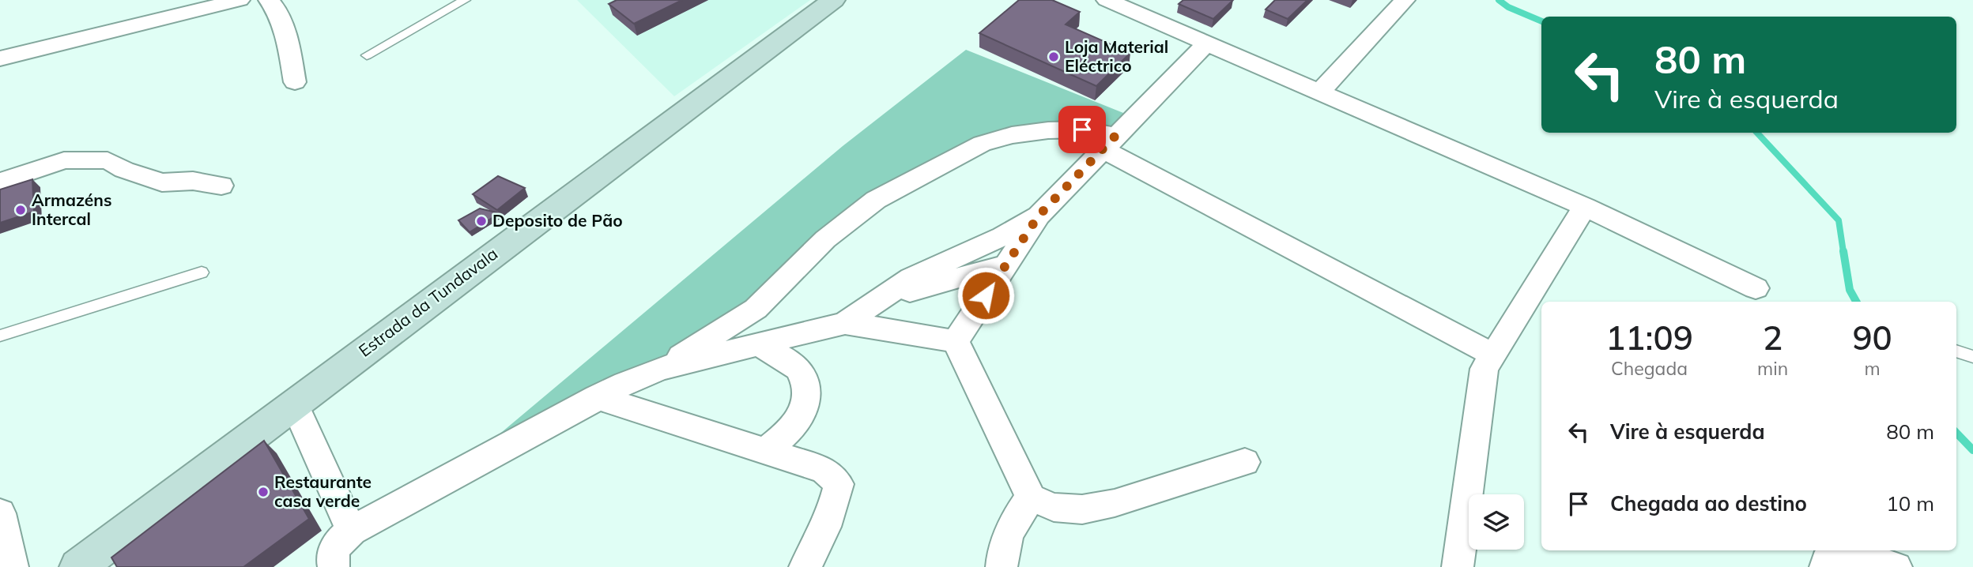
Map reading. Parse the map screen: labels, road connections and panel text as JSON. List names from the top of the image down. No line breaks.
{"streets":{"main road":["Estrada da Tundavala"]},"places":["Loja Material Eléctrico","Armazéns Intercal","Deposito de Pão","Restaurante casa verde"],"page":{"turn":["80 m","Vire à esquerda"],"eta":["11:09","Chegada","2","min","90","m"],"list":[{"name":"Vire à esquerda","value":"80 m"},{"name":"Chegada ao destino","value":"10 m"}]}}
